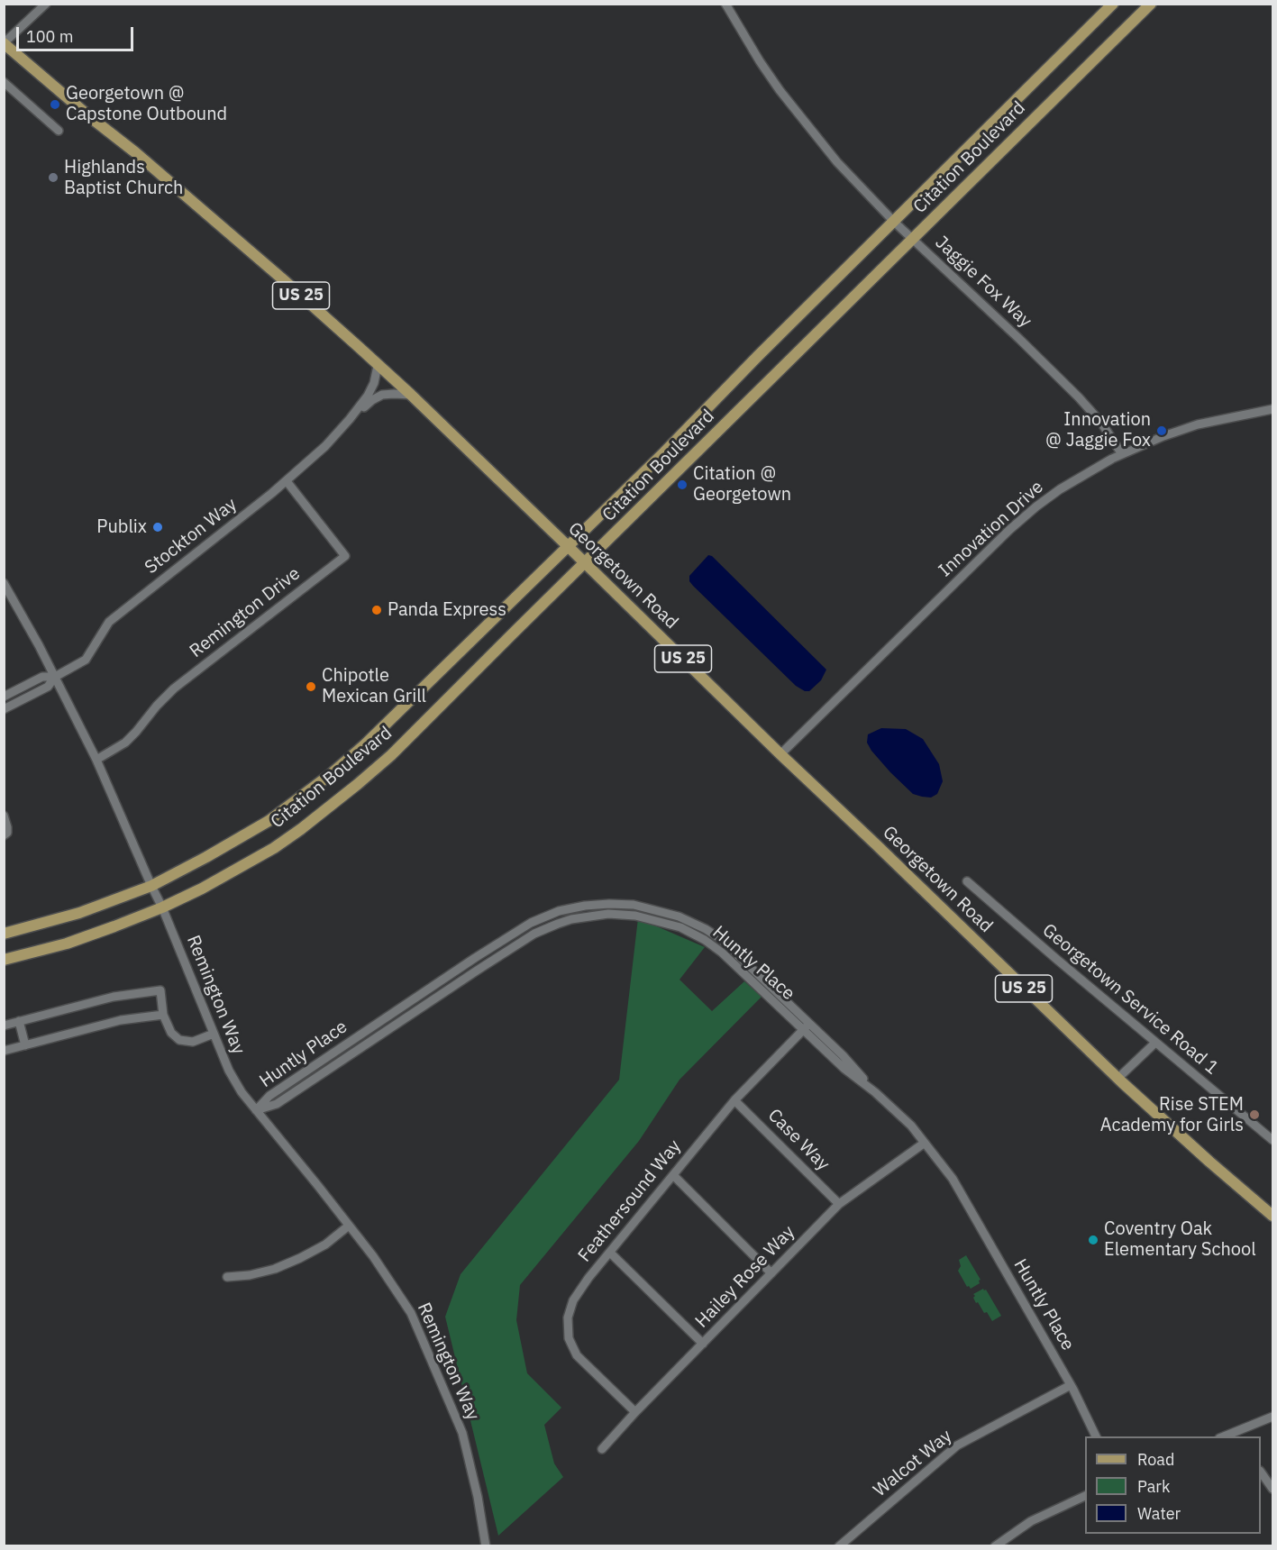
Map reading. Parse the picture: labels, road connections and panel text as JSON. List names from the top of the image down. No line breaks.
{"streets":{"main road":["Citation Boulevard","US 25","Georgetown Road"],"street":["Jaggie Fox Way","Innovation Drive","Stockton Way","Remington Drive","Huntly Place","Remington Way","Georgetown Service Road 1","Case Way","Feathersound Way","Hailey Rose Way","Walcot Way"]},"crossings":[["Citation Boulevard","Jaggie Fox Way"],["Citation Boulevard","Georgetown Road"],["Citation Boulevard","Remington Way"],["Jaggie Fox Way","Innovation Drive"],["Innovation Drive","Georgetown Road"],["Stockton Way","Georgetown Road"],["Stockton Way","Remington Drive"],["Stockton Way","Remington Way"],["Remington Drive","Remington Way"],["Huntly Place","Remington Way"],["Huntly Place","Feathersound Way"],["Huntly Place","Hailey Rose Way"],["Huntly Place","Walcot Way"],["Case Way","Feathersound Way"],["Case Way","Hailey Rose Way"],["Feathersound Way","Hailey Rose Way"]],"places":["Georgetown @ Capstone Outbound","Highlands Baptist Church","Innovation @ Jaggie Fox","Citation @ Georgetown","Publix","Panda Express","Chipotle Mexican Grill","Rise STEM Academy for Girls","Coventry Oak Elementary School"],"legend":["Road","Park","Water"],"scale_bar":"100 m"}
